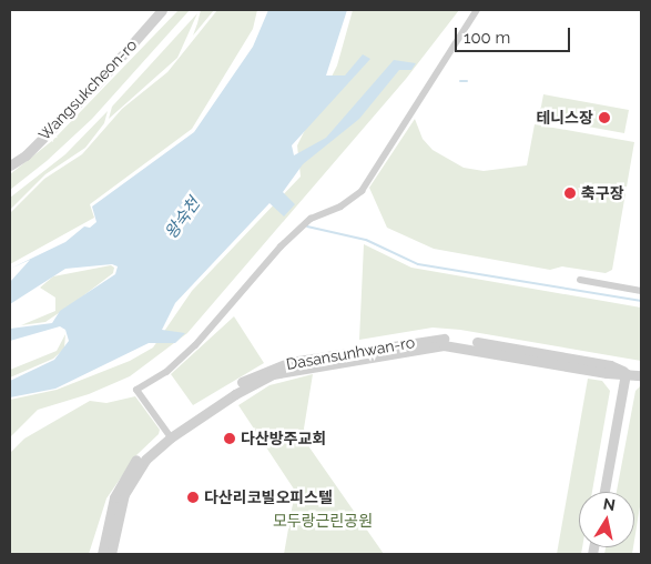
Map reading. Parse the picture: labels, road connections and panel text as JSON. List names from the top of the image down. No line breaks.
{"streets":{"street":["Wangsukcheon-ro","Dasansunhwan-ro"]},"water":["왕숙천"],"parks":["모두랑근린공원"],"places":["테니스장","축구장","다산방주교회","다산리코빌오피스텔"],"scale_bar":"100 m","north":"top"}
